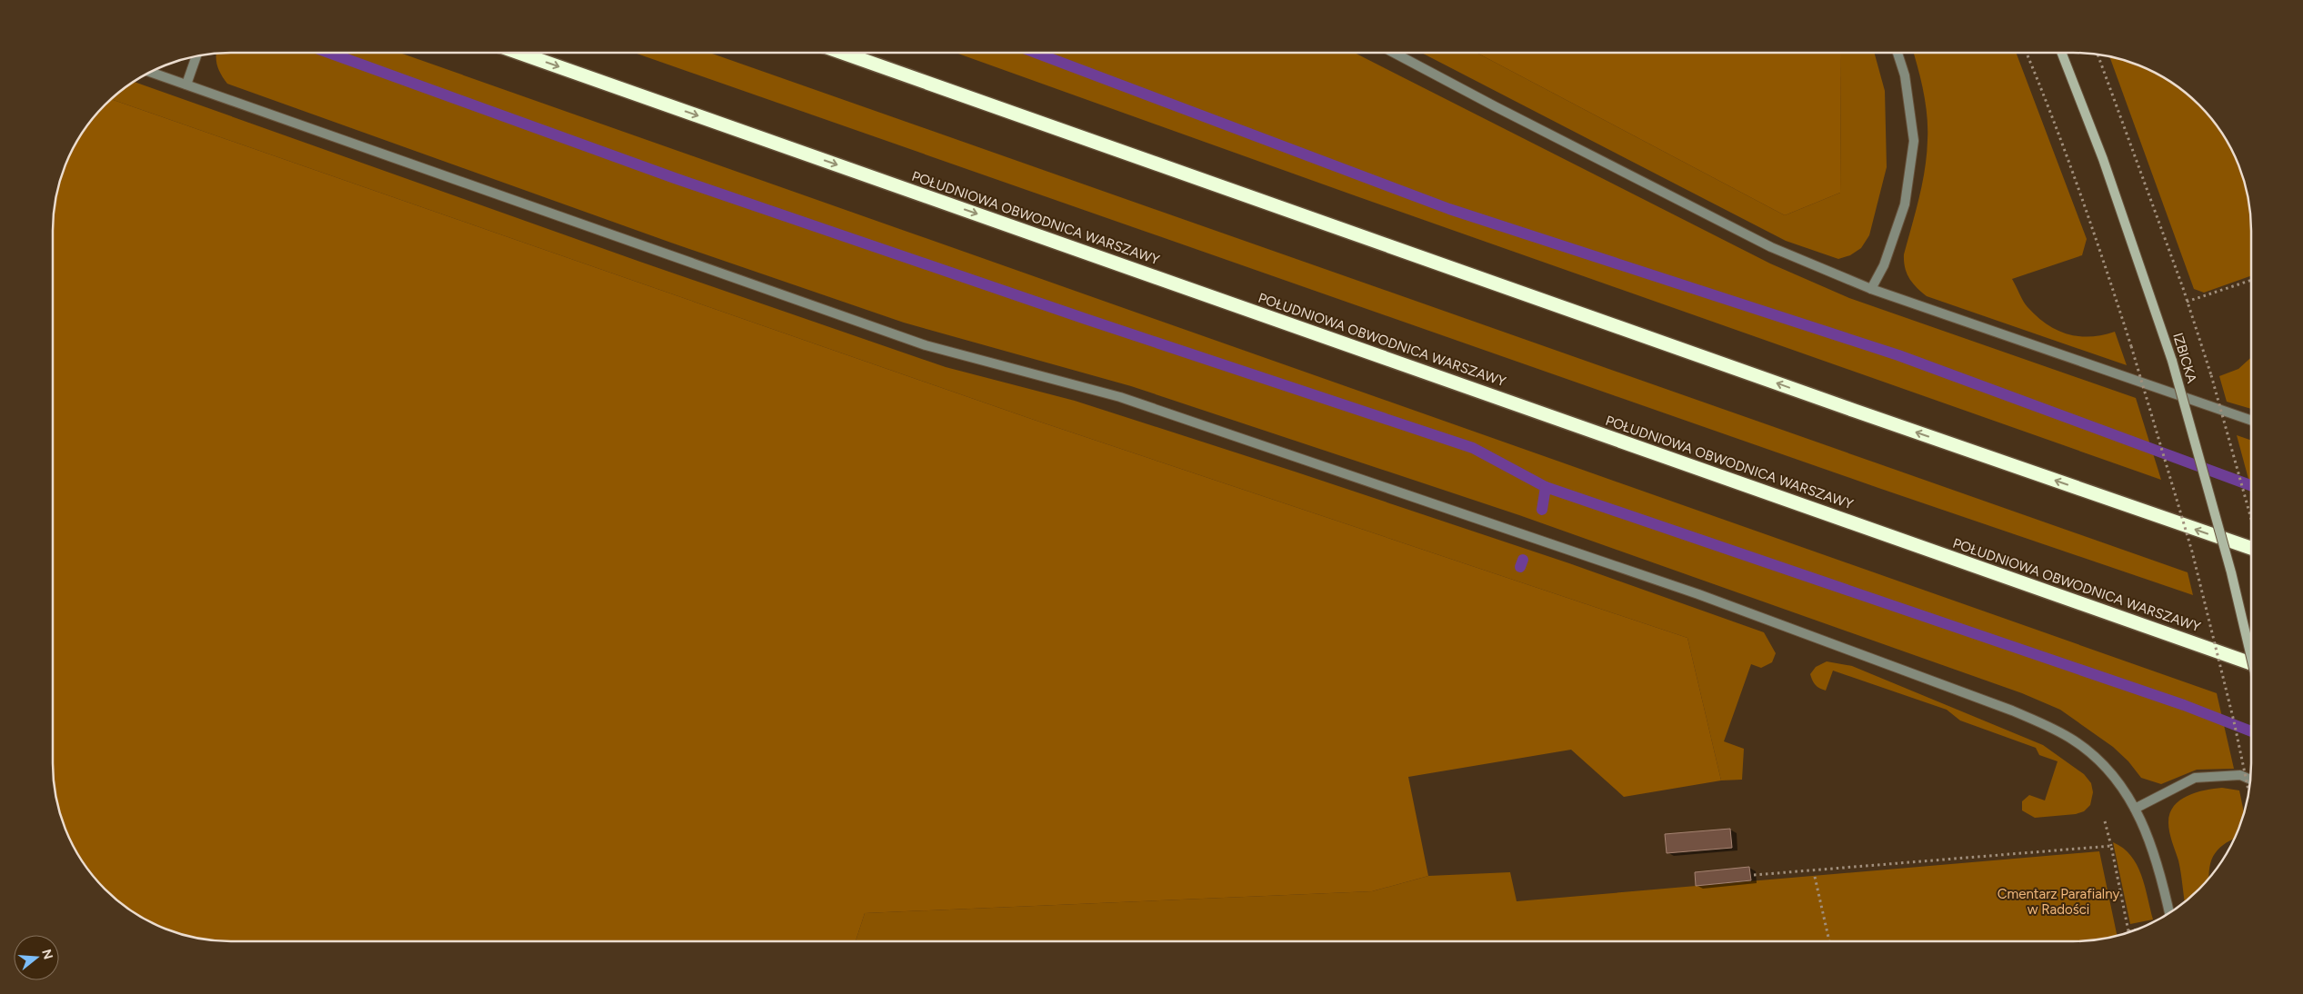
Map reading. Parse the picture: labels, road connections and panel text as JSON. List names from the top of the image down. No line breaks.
{"streets":{"highway":["POŁUDNIOWA OBWODNICA WARSZAWY"],"street":["IZBICKA"]},"parks":["Cmentarz Parafialny w Radości"],"north":"right"}
